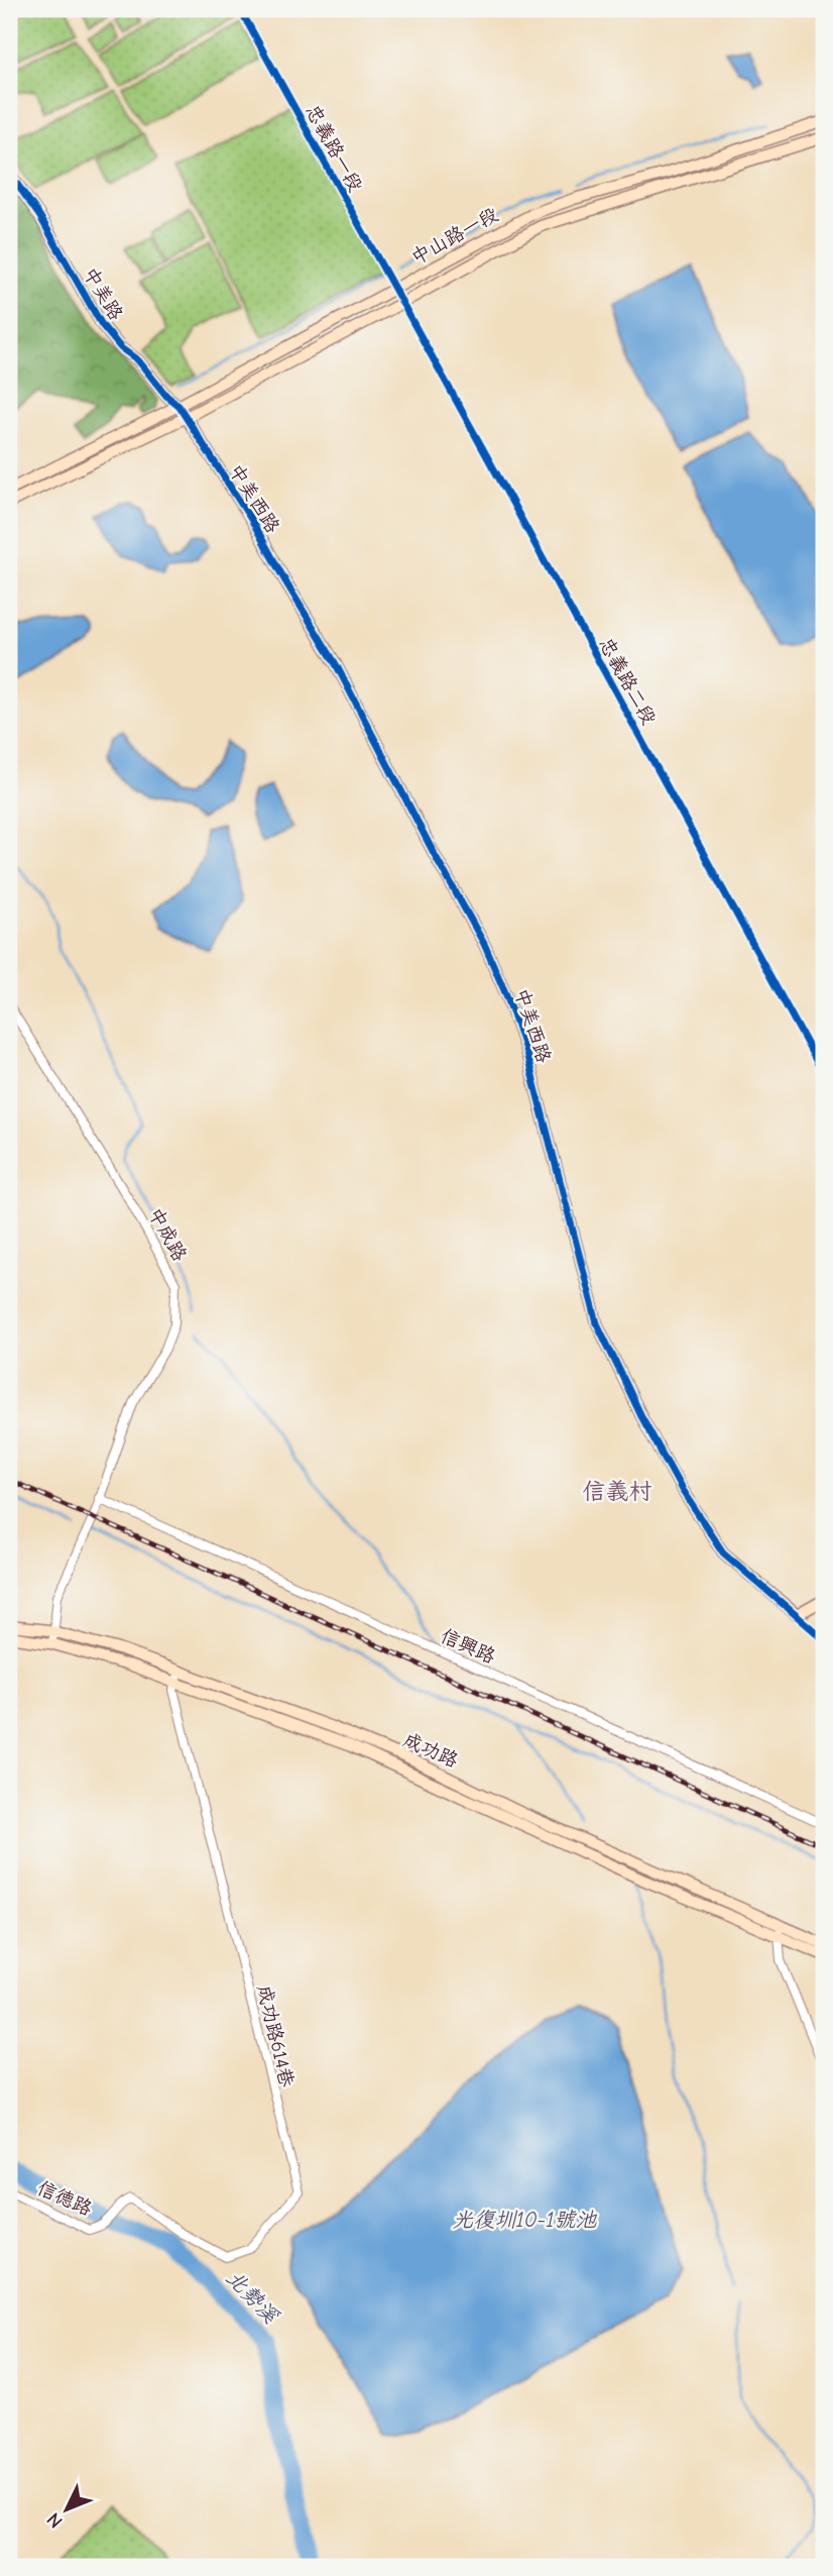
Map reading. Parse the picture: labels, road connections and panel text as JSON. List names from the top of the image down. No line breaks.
{"streets":{"street":["忠義路一段","中山路一段","中美路","中美西路","忠義路二段","中成路","信興路","成功路","成功路614巷","信德路"]},"crossings":[["忠義路一段","中山路一段"],["忠義路一段","忠義路二段"],["中山路一段","中美路"],["中山路一段","中美西路"],["中山路一段","忠義路二段"],["中美路","中美西路"],["中成路","信興路"],["中成路","成功路"],["成功路","成功路614巷"],["成功路614巷","信德路"]],"districts":["信義村"],"water":["光復圳10-1號池","北勢溪"],"north":"bottom left"}
